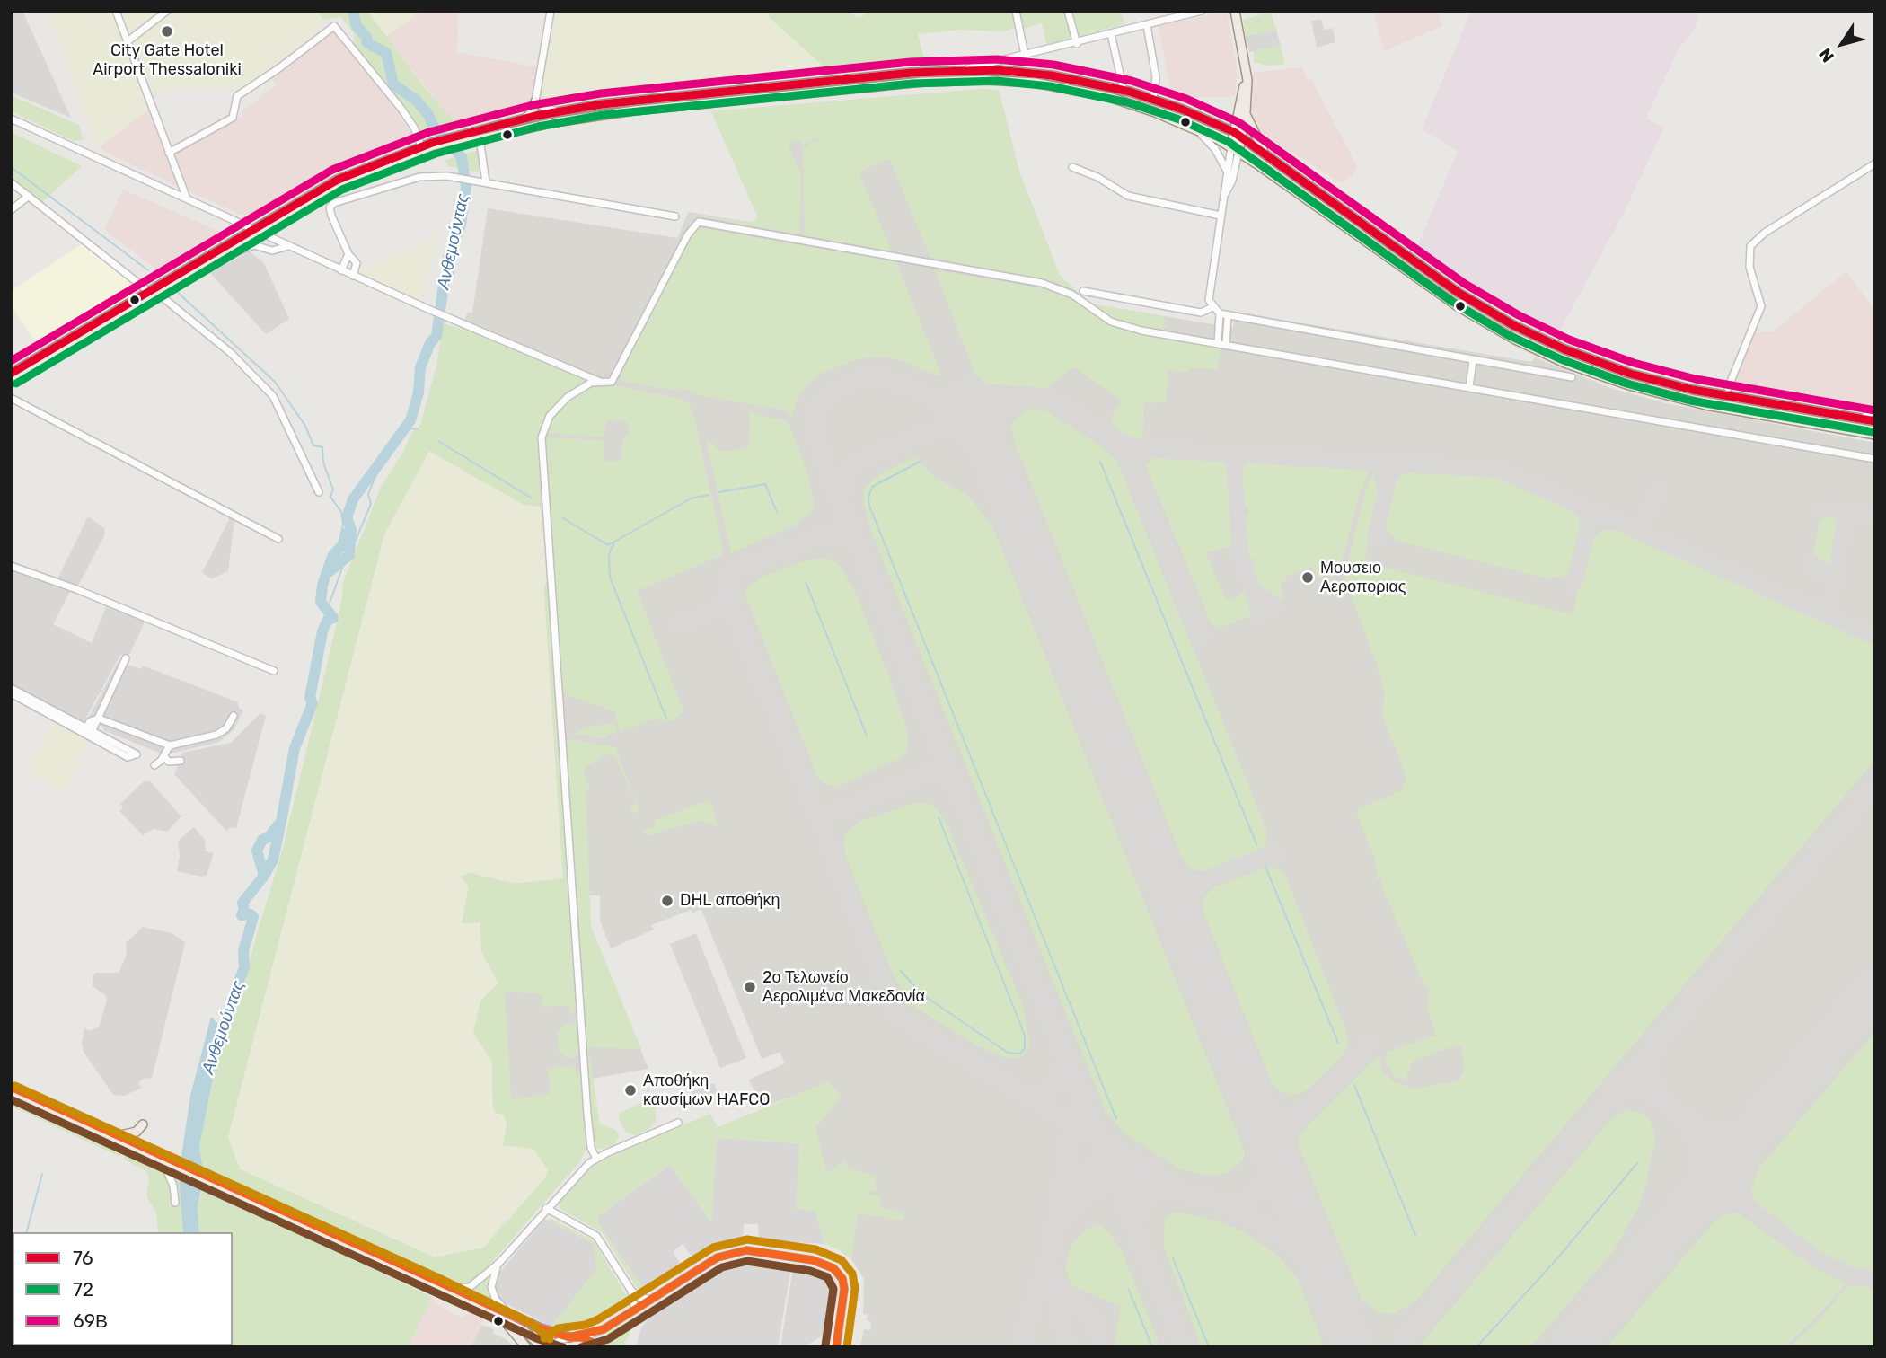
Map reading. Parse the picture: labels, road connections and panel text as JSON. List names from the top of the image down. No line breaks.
{"water":["Ανθεμούντας"],"places":["City Gate Hotel Airport Thessaloniki","Μουσειο Αεροποριας","DHL αποθήκη","2ο Τελωνείο Αερολιμένα Μακεδονία","Αποθήκη καυσίμων HAFCO"],"lines":["transit line 69Β","transit line 76","transit line 72"],"legend":["76","72","69Β"],"north":"bottom left"}
